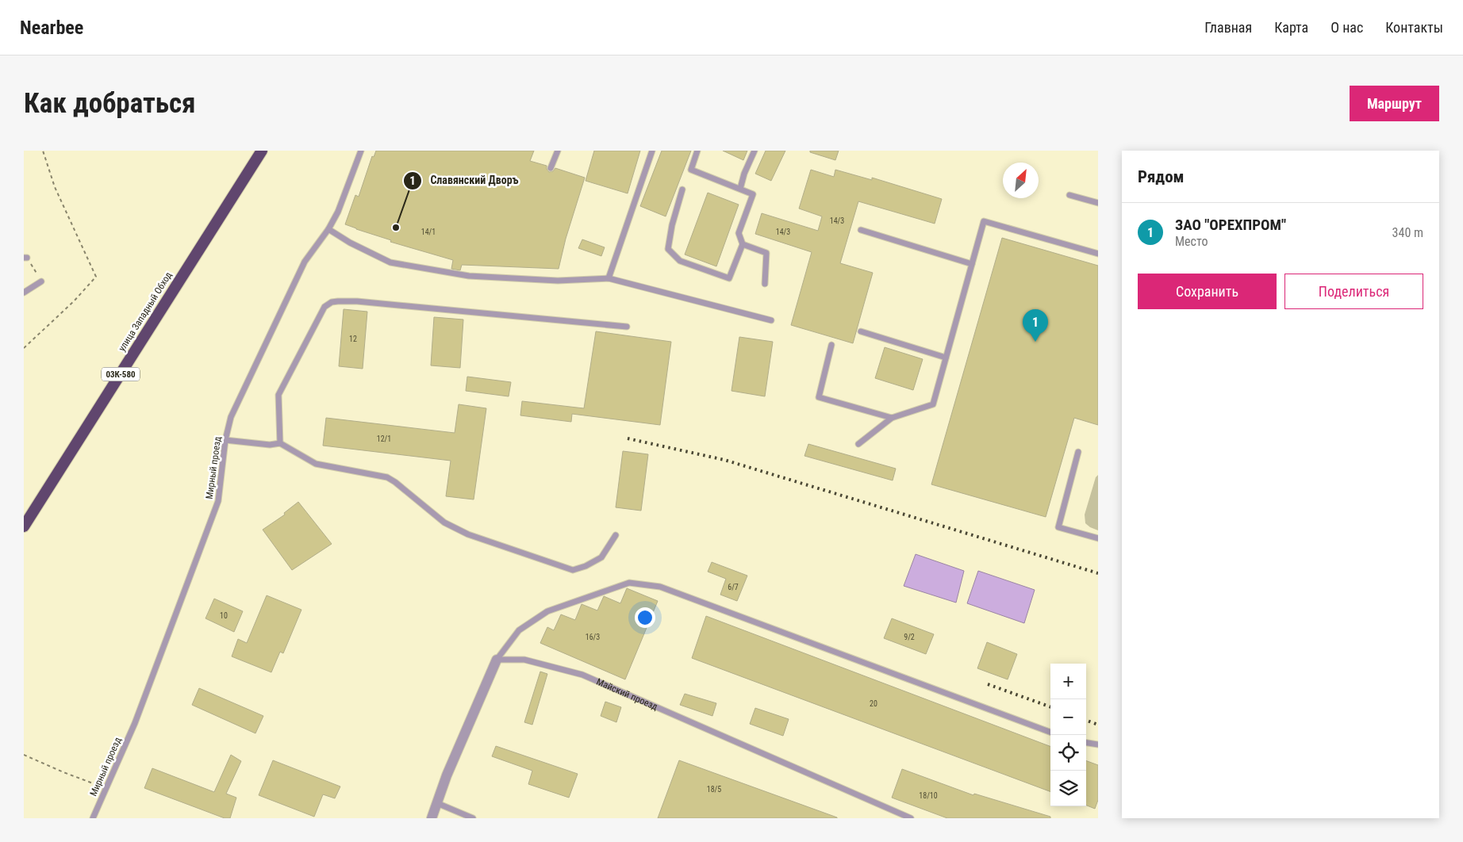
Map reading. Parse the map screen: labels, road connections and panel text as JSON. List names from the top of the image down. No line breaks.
{"streets":{"highway":["улица Западный Обход","03К-580"],"lane":["Мирный проезд","Майский проезд"]},"places":["Cлавянский Дворъ"],"house_numbers":["14/3","14/1","14/3","12","12/1","6/7","10","16/3","9/2","20","18/5","18/10"],"north":"top right","page":{"header":"Nearbee","nav":["Главная","Карта","О нас","Контакты"],"buttons":["Маршрут",["Сохранить","Поделиться"]],"title":"Как добраться","heading":"Рядом","list":[{"mark":"1","name":"ЗАО \"ОРЕХПРОМ\"","note":"Место","value":"340 m"}],"pins":"1","map_buttons":["+","−"]}}
